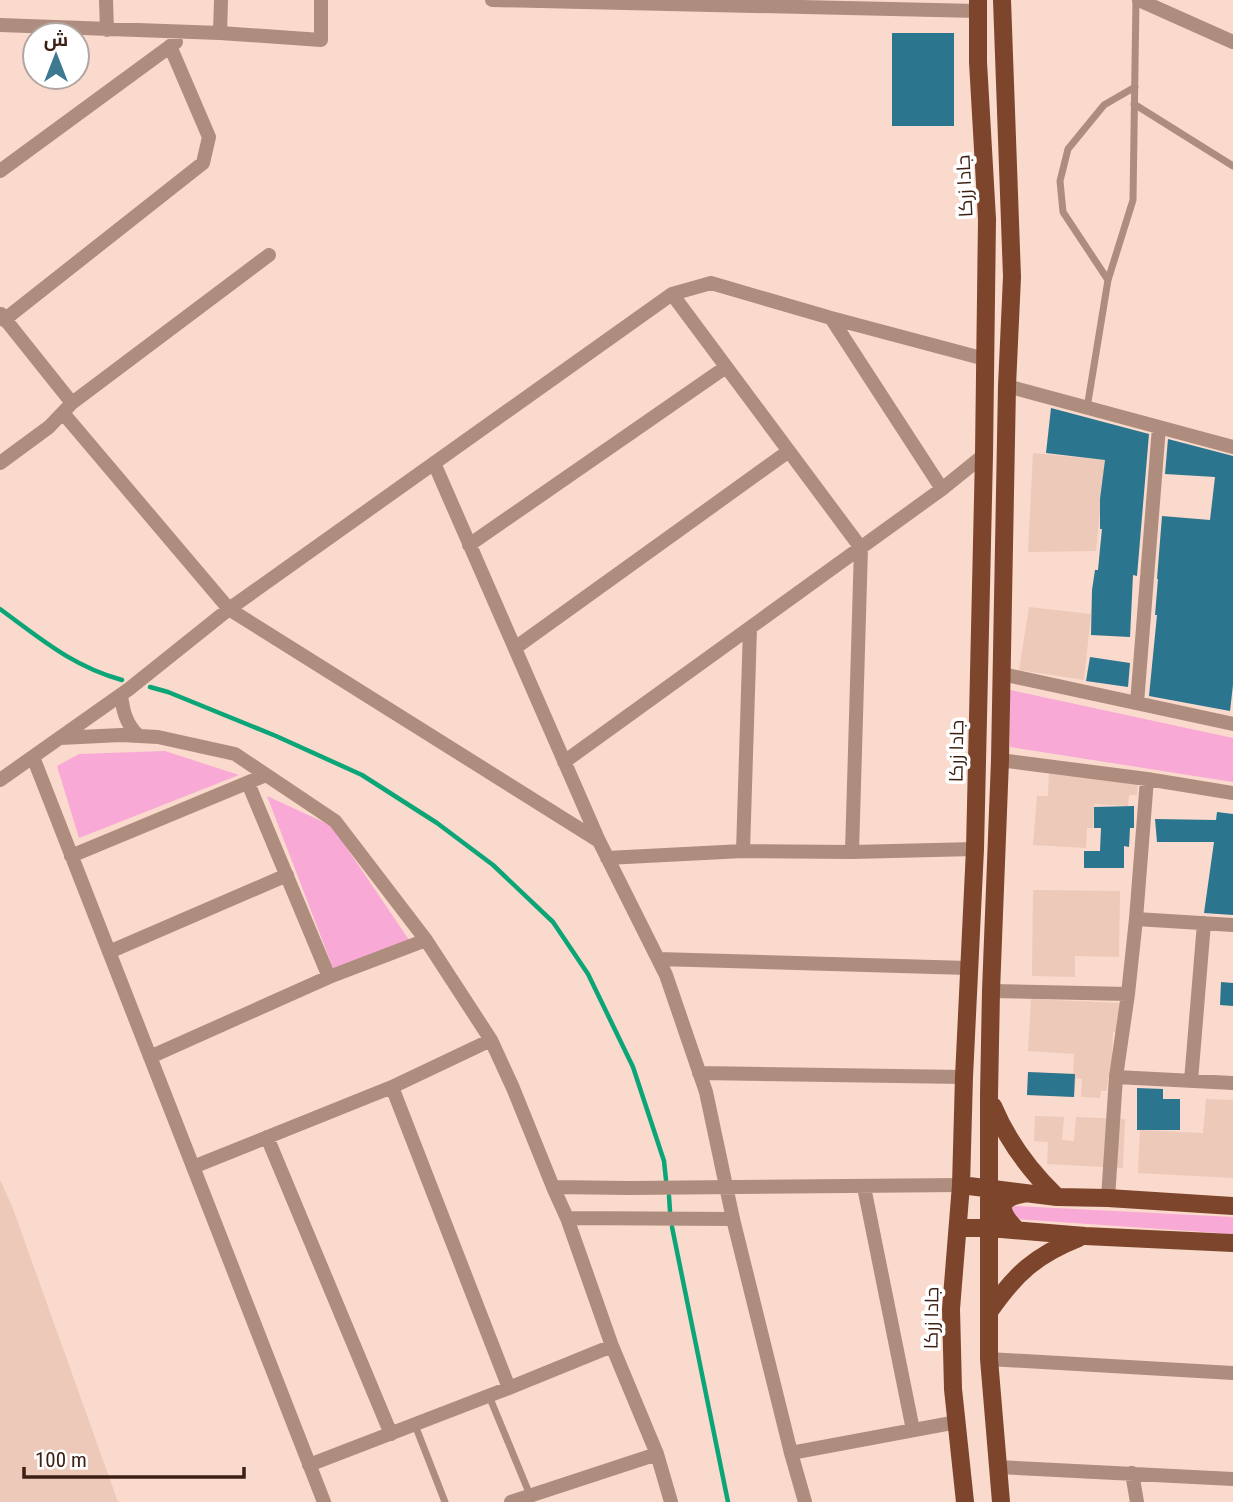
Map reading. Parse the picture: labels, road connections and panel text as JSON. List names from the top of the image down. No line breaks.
{"streets":{"main road":["جادا زرکا"]},"scale_bar":"100 m","north":"top"}
